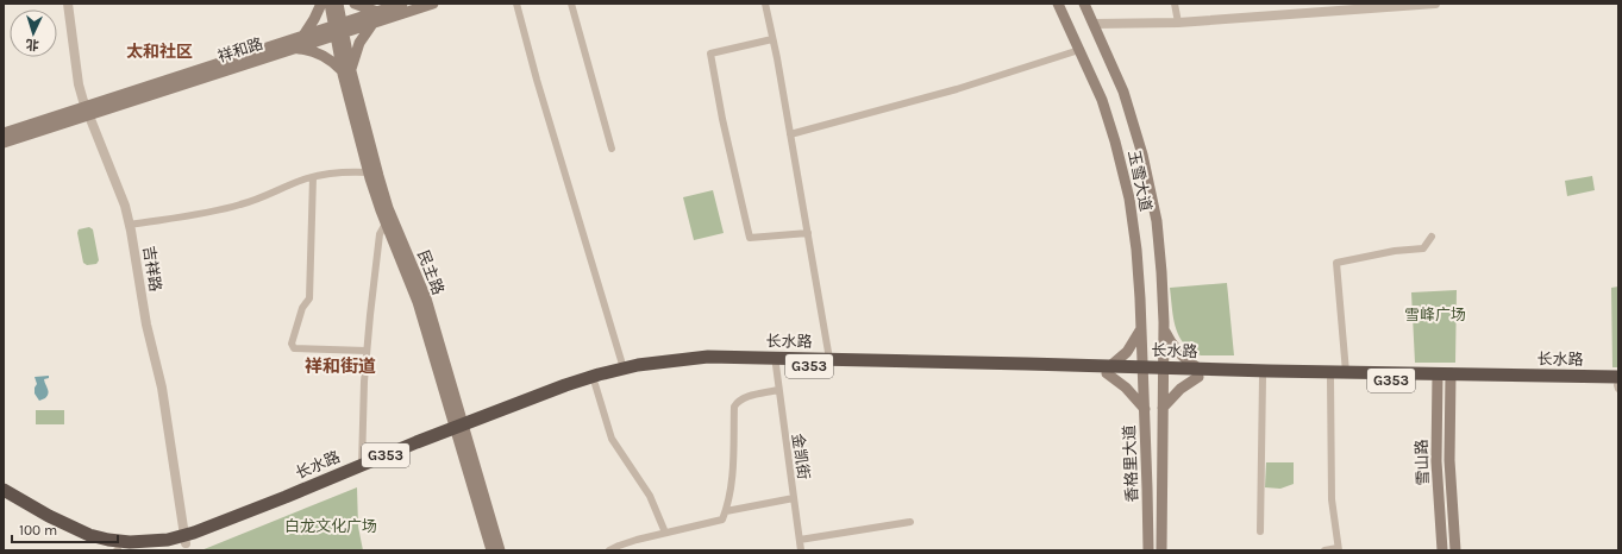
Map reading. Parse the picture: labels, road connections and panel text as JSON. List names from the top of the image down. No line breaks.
{"streets":{"highway":["长水路","G353"],"main road":["祥和路","玉雪大道","民主路","雪山路","香格里大道"],"street":["吉祥路","金凯街"]},"crossings":[["祥和路","吉祥路"],["祥和路","民主路"],["玉雪大道","长水路"],["玉雪大道","香格里大道"],["吉祥路","长水路"],["民主路","长水路"],["长水路","金凯街"],["长水路","雪山路"],["长水路","香格里大道"]],"districts":["太和社区","祥和街道"],"parks":["雪峰广场","白龙文化广场"],"scale_bar":"100 m","north":"bottom"}
